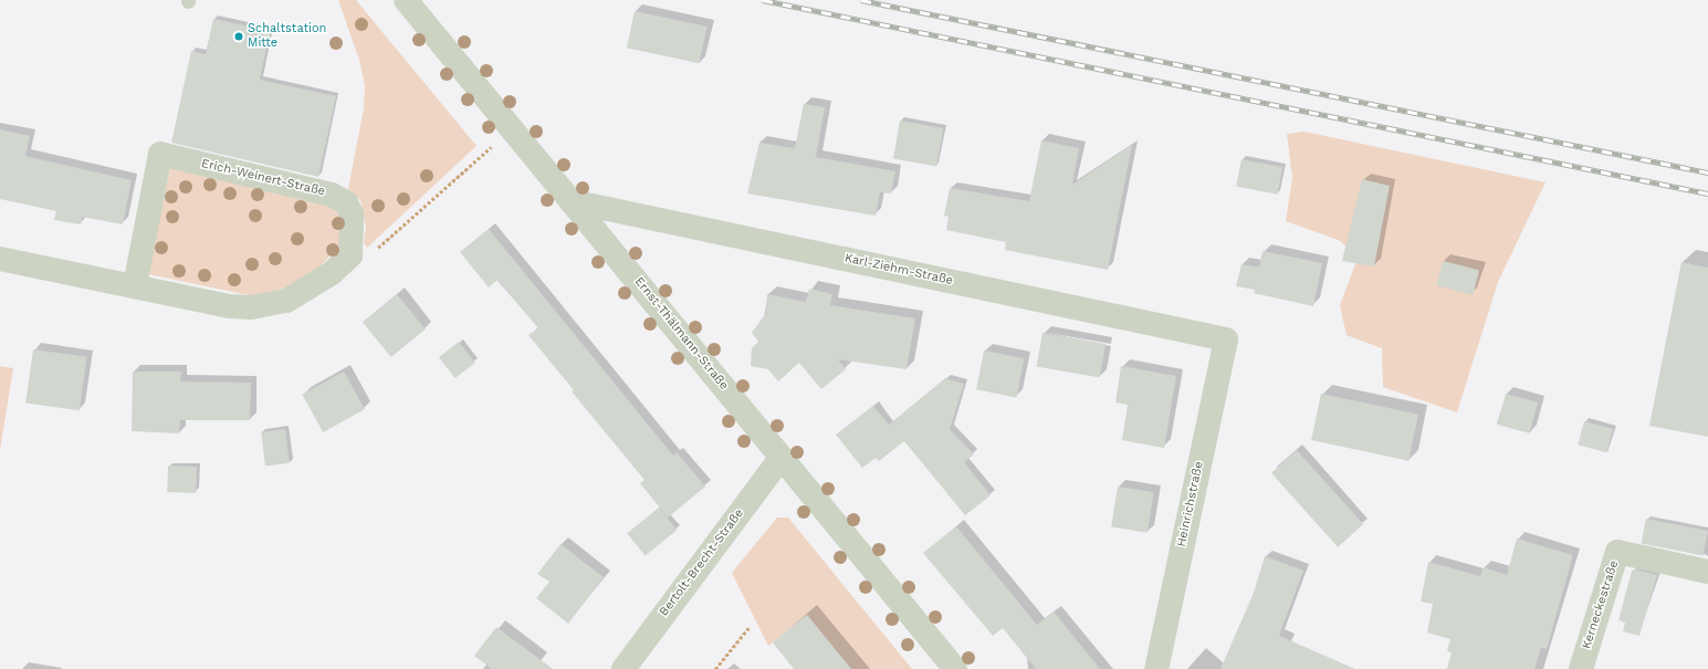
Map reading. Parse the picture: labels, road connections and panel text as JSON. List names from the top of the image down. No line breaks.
{"streets":{"street":["Erich-Weinert-Straße","Karl-Ziehm-Straße","Ernst-Thälmann-Straße","Heinrichstraße","Bertolt-Brecht-Straße","Kerneckestraße"]},"crossings":[["Karl-Ziehm-Straße","Ernst-Thälmann-Straße"],["Karl-Ziehm-Straße","Heinrichstraße"],["Ernst-Thälmann-Straße","Bertolt-Brecht-Straße"]],"places":["Schaltstation Mitte"]}
